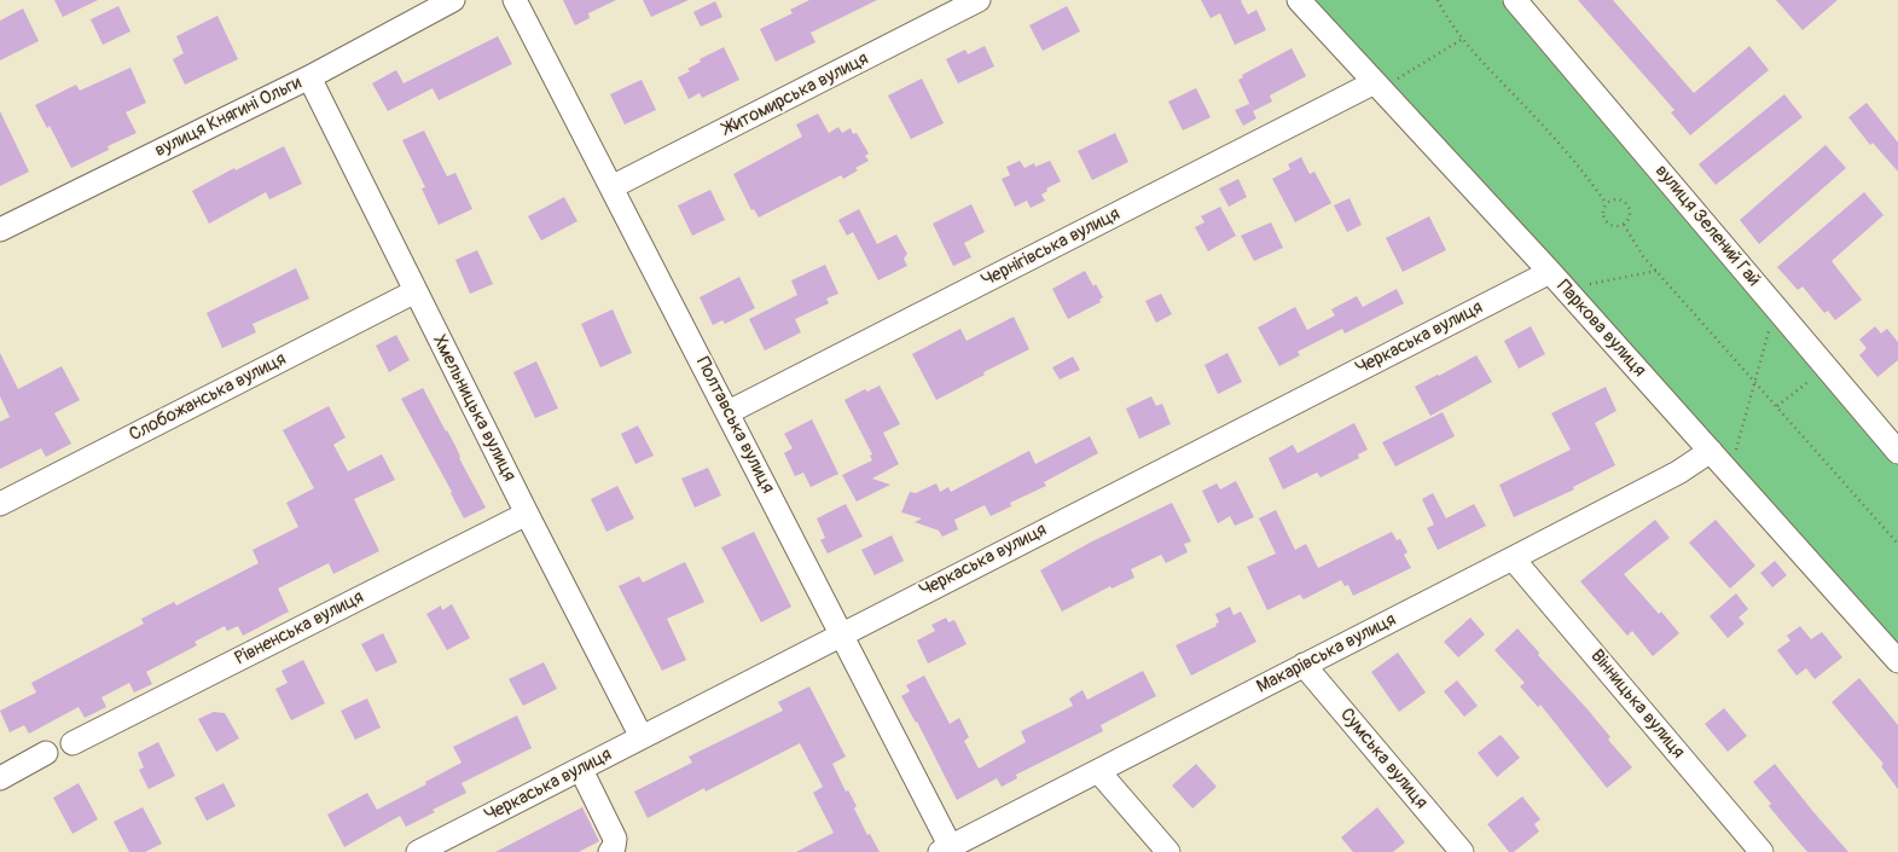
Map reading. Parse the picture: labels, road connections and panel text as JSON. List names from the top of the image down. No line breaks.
{"streets":{"street":["Житомирська вулиця","вулиця Княгині Ольги","вулиця Зелений Гай","Чернігівська вулиця","Паркова вулиця","Черкаська вулиця","Слобожанська вулиця","Хмельницька вулиця","Полтавська вулиця","Рівненська вулиця","Макарівська вулиця","Вінницька вулиця","Сумська вулиця"]},"crossings":[["Житомирська вулиця","Полтавська вулиця"],["вулиця Княгині Ольги","Хмельницька вулиця"],["Чернігівська вулиця","Паркова вулиця"],["Чернігівська вулиця","Полтавська вулиця"],["Паркова вулиця","Черкаська вулиця"],["Паркова вулиця","Макарівська вулиця"],["Черкаська вулиця","Хмельницька вулиця"],["Черкаська вулиця","Полтавська вулиця"],["Слобожанська вулиця","Хмельницька вулиця"],["Хмельницька вулиця","Рівненська вулиця"],["Полтавська вулиця","Макарівська вулиця"],["Макарівська вулиця","Вінницька вулиця"],["Макарівська вулиця","Сумська вулиця"]]}
